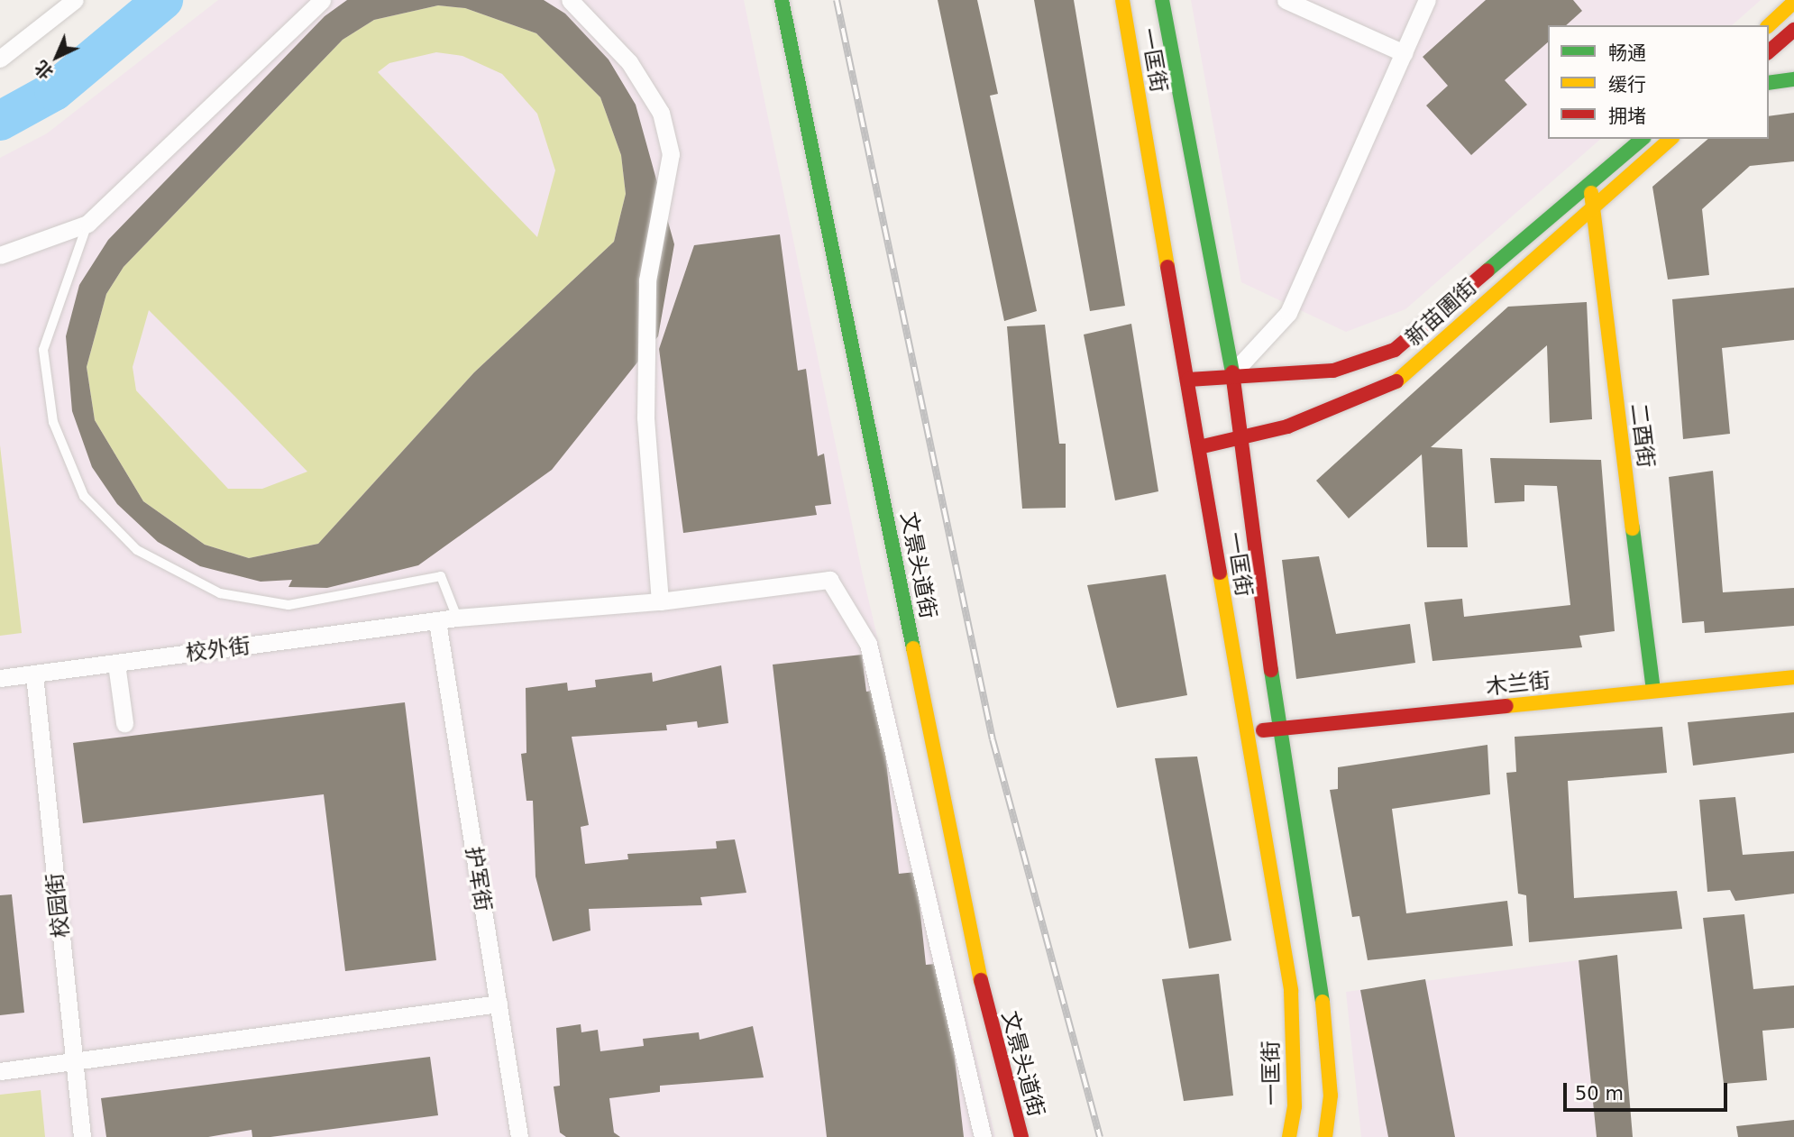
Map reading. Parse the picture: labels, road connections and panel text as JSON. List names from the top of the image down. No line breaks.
{"streets":{"main road":["一匡街","新苗圃街","二酉街","文景头道街","木兰街"],"street":["校外街","护军街","校园街"]},"crossings":[["一匡街","新苗圃街"],["一匡街","木兰街"],["新苗圃街","二酉街"],["二酉街","木兰街"],["校外街","护军街"],["校外街","校园街"]],"legend":["畅通","缓行","拥堵"],"scale_bar":"50 m","north":"bottom left"}
